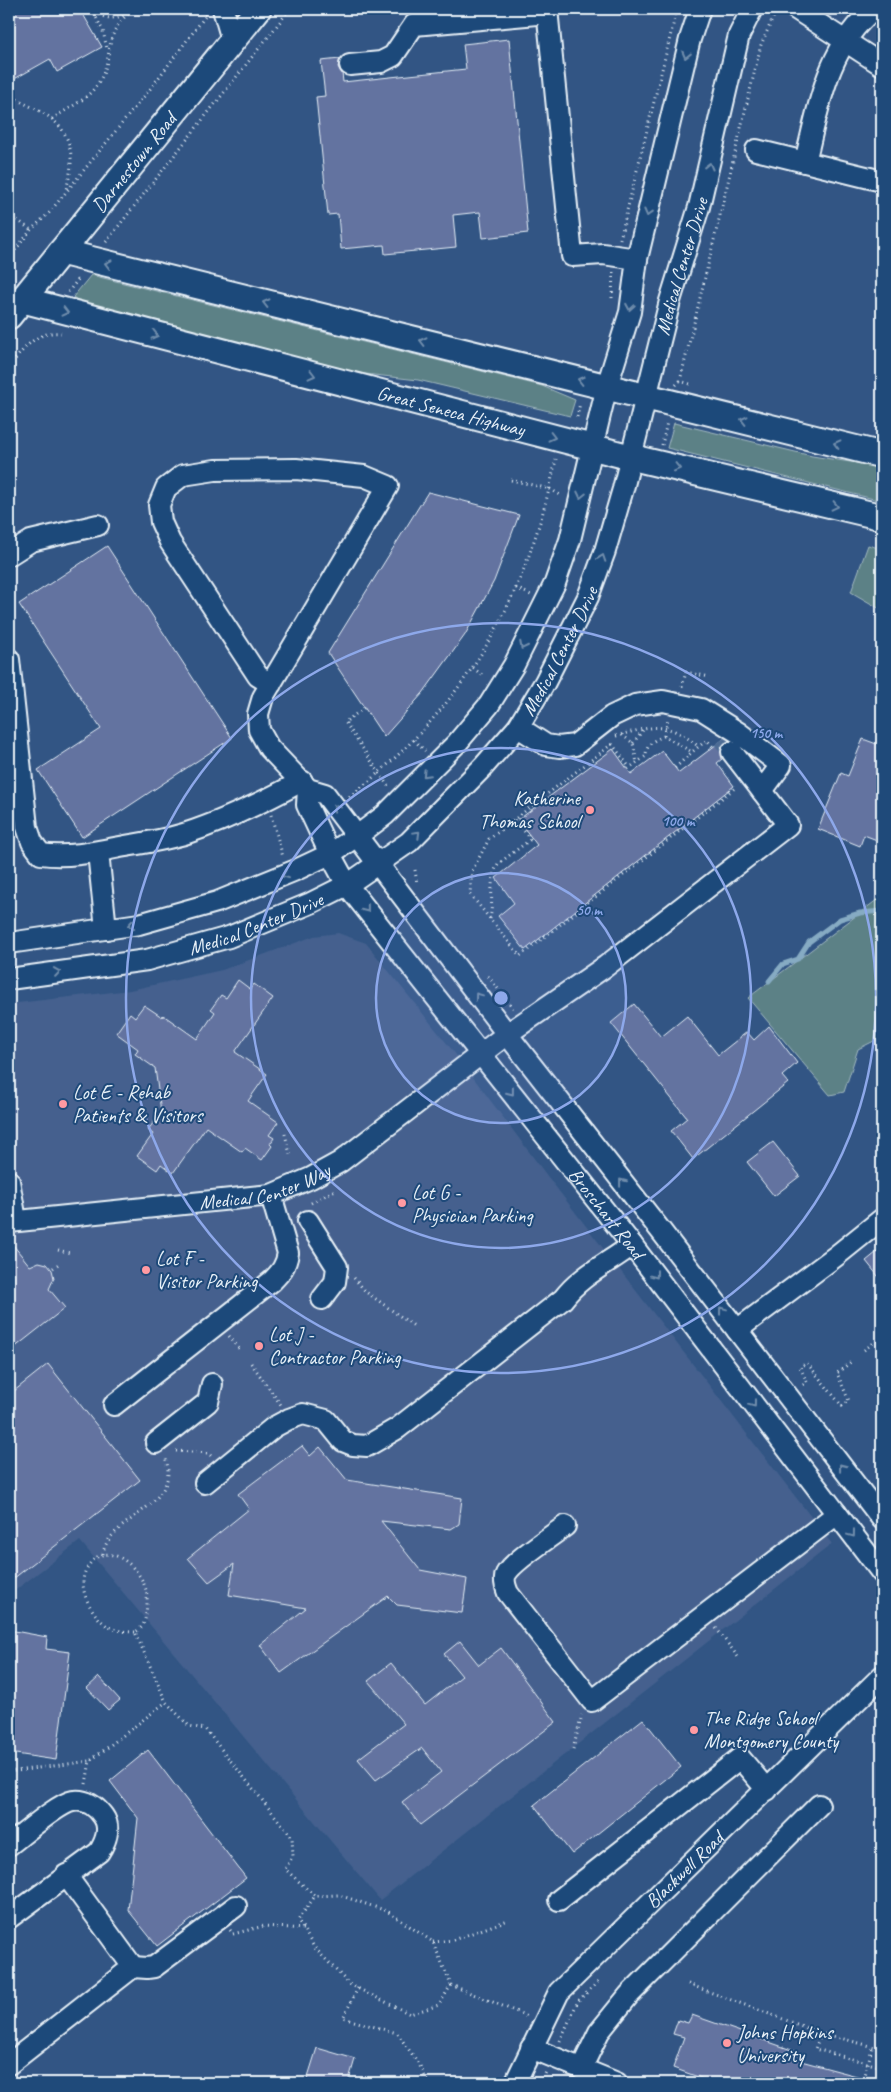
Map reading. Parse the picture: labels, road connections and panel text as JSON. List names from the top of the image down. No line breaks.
{"streets":{"main road":["Darnestown Road","Great Seneca Highway"],"street":["Medical Center Drive","Medical Center Way","Broschart Road","Blackwell Road"]},"crossings":[["Darnestown Road","Great Seneca Highway"],["Medical Center Drive","Great Seneca Highway"],["Medical Center Drive","Broschart Road"],["Medical Center Way","Broschart Road"]],"places":["Katherine Thomas School","Lot E - Rehab Patients & Visitors","Lot G - Physician Parking","Lot F - Visitor Parking","Lot J - Contractor Parking","The Ridge School Montgomery County","Johns Hopkins University"],"rings":["150 m","100 m","50 m"]}
